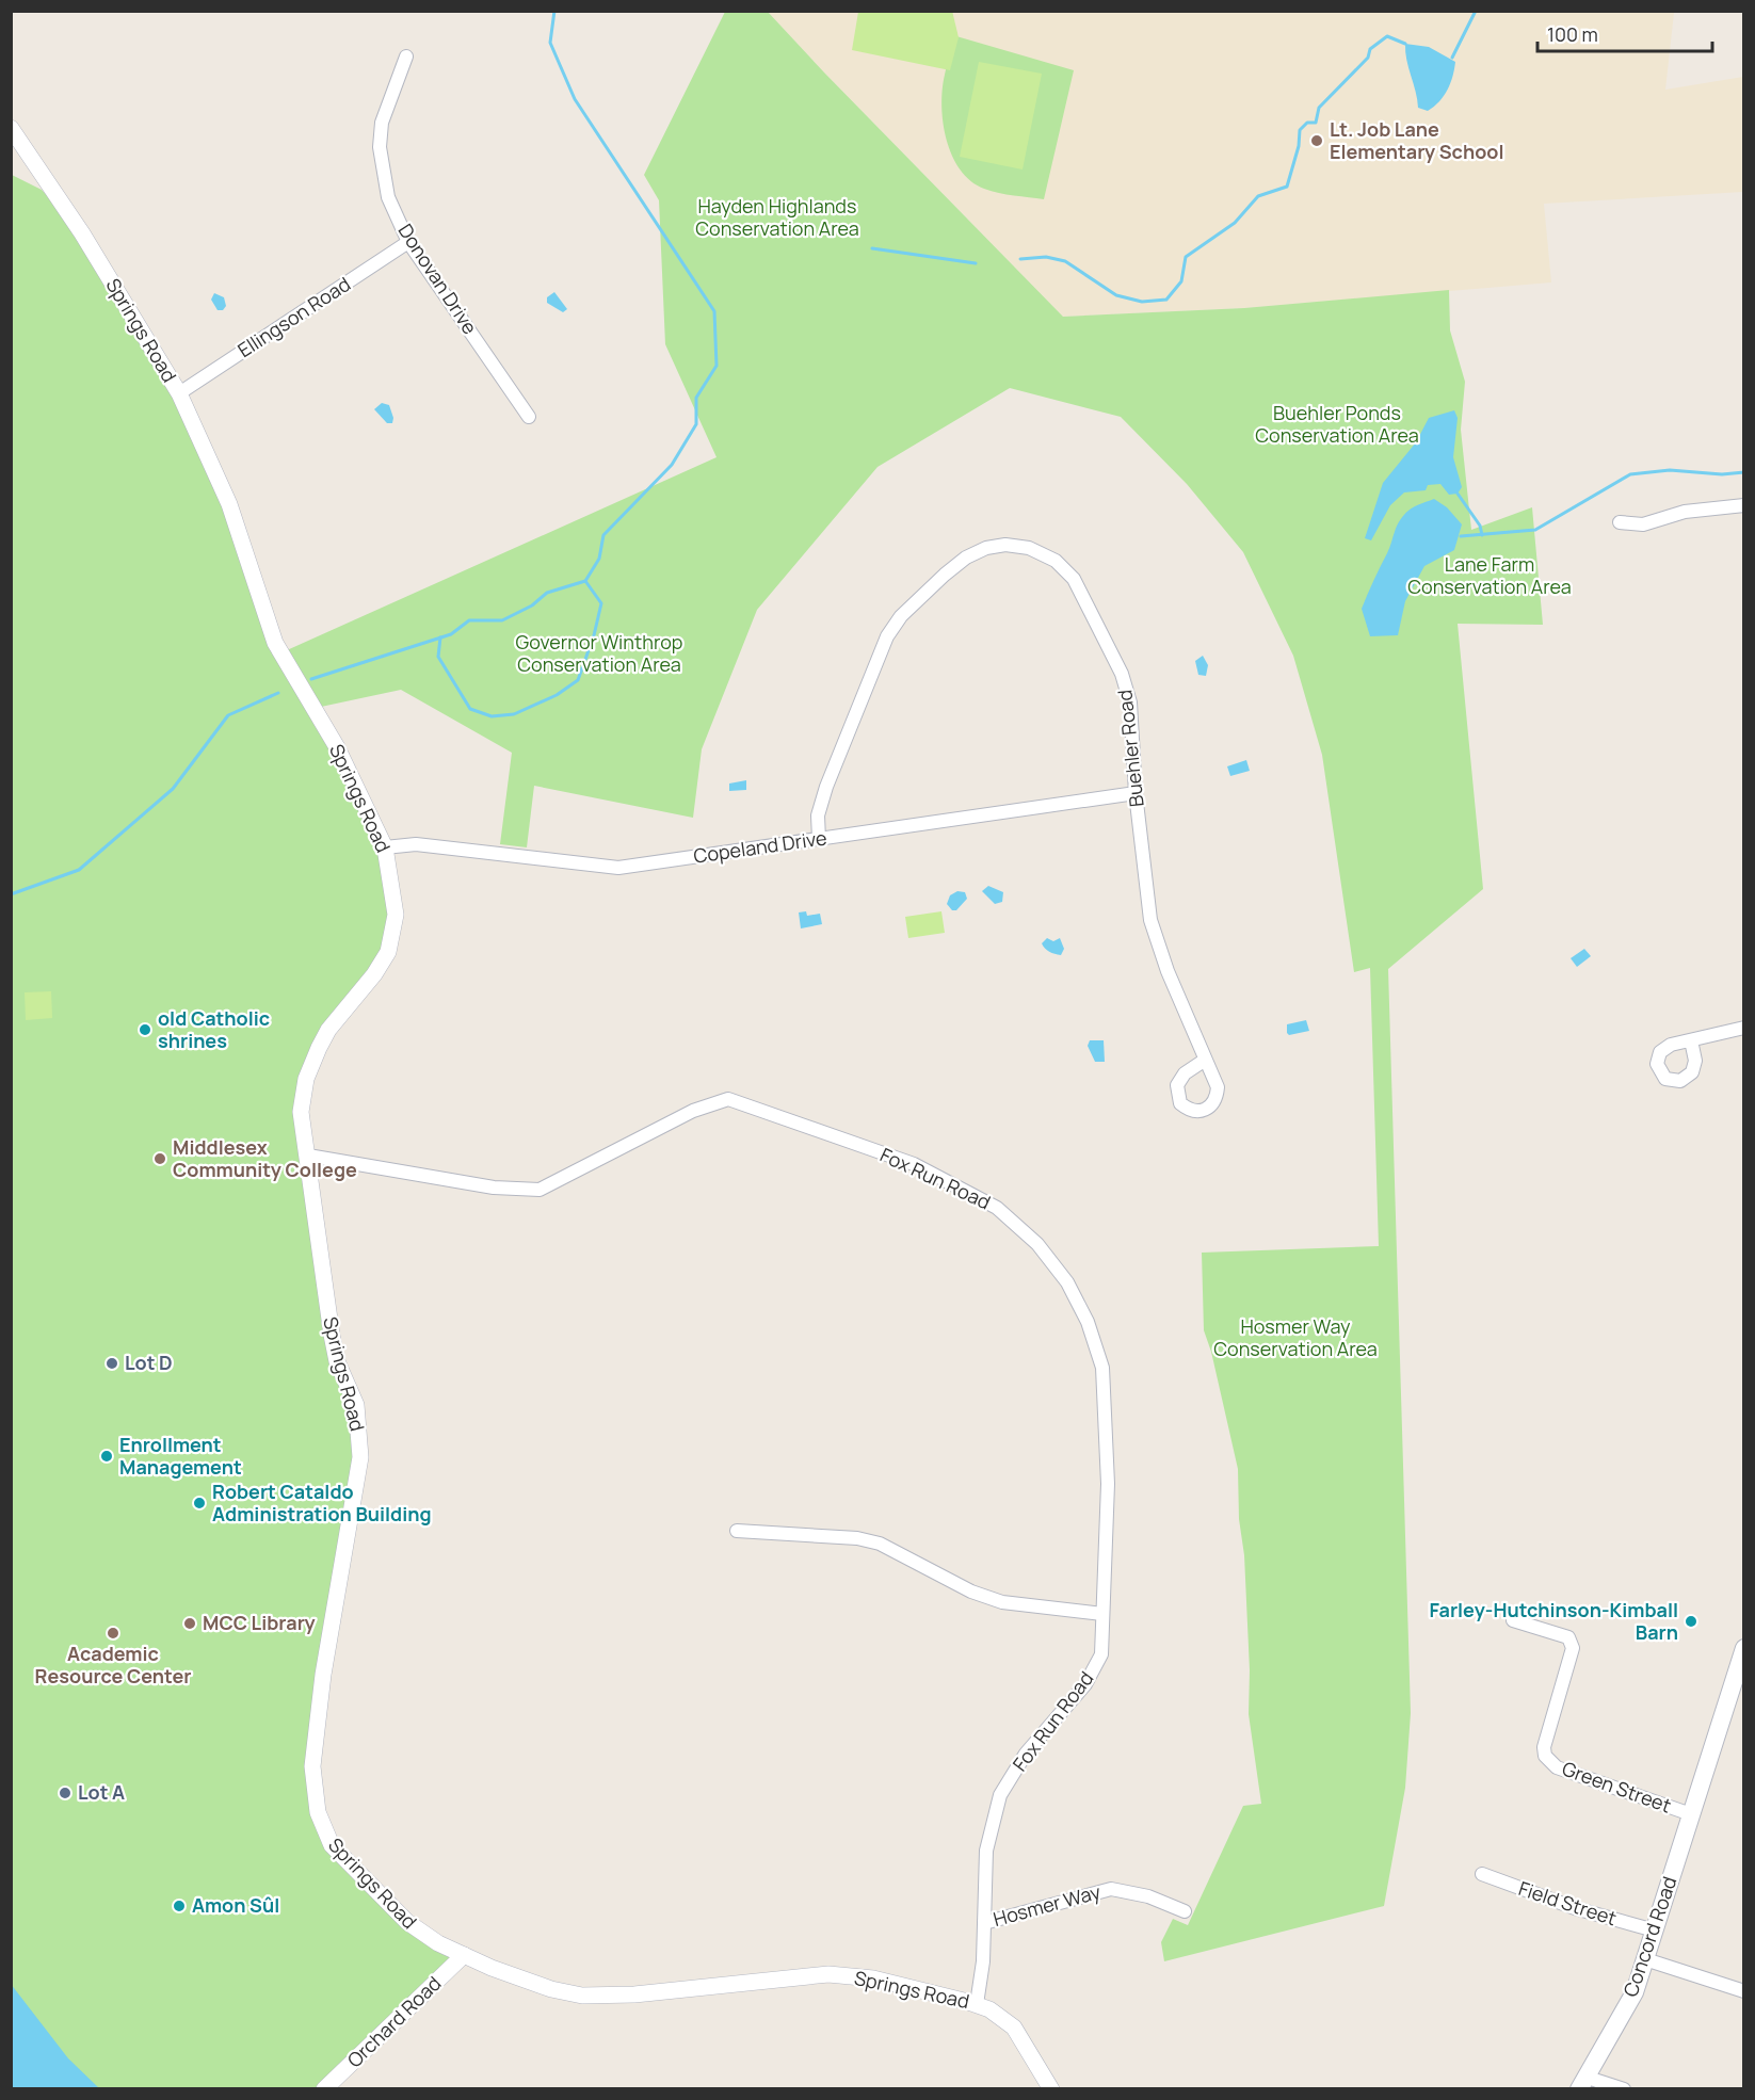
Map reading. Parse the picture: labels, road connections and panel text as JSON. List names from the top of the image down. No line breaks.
{"streets":{"main road":["Concord Road"],"street":["Donovan Drive","Ellingson Road","Springs Road","Buehler Road","Copeland Drive","Fox Run Road","Green Street","Field Street","Hosmer Way","Orchard Road"]},"crossings":[["Donovan Drive","Ellingson Road"],["Ellingson Road","Springs Road"],["Springs Road","Copeland Drive"],["Springs Road","Fox Run Road"],["Springs Road","Orchard Road"],["Buehler Road","Copeland Drive"],["Fox Run Road","Hosmer Way"],["Green Street","Concord Road"],["Field Street","Concord Road"]],"parks":["Hayden Highlands Conservation Area","Buehler Ponds Conservation Area","Lane Farm Conservation Area","Governor Winthrop Conservation Area","Hosmer Way Conservation Area"],"places":["Lt. Job Lane Elementary School","old Catholic shrines","Middlesex Community College","Lot D","Enrollment Management","Robert Cataldo Administration Building","Farley-Hutchinson-Kimball Barn","MCC Library","Academic Resource Center","Lot A","Amon Sûl"],"scale_bar":"100 m"}
